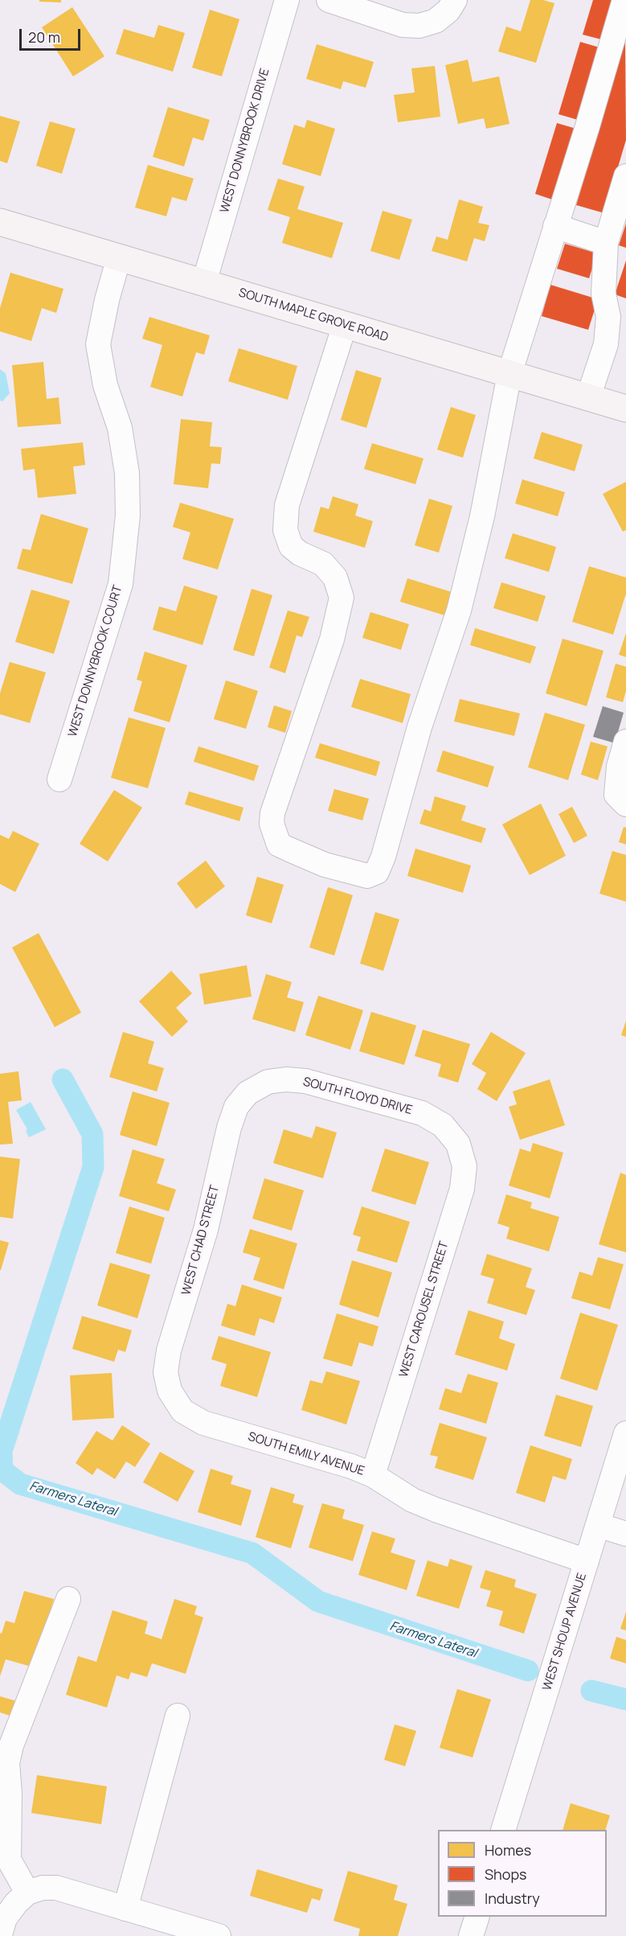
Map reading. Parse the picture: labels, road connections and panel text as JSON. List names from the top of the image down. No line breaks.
{"streets":{"main road":["SOUTH MAPLE GROVE ROAD"],"street":["WEST DONNYBROOK DRIVE","WEST DONNYBROOK COURT","SOUTH FLOYD DRIVE","WEST CHAD STREET","WEST CAROUSEL STREET","SOUTH EMILY AVENUE","WEST SHOUP AVENUE"]},"crossings":[["WEST DONNYBROOK DRIVE","SOUTH MAPLE GROVE ROAD"],["SOUTH MAPLE GROVE ROAD","WEST DONNYBROOK COURT"],["SOUTH FLOYD DRIVE","WEST CHAD STREET"],["SOUTH FLOYD DRIVE","WEST CAROUSEL STREET"],["WEST CHAD STREET","SOUTH EMILY AVENUE"],["WEST CAROUSEL STREET","SOUTH EMILY AVENUE"],["SOUTH EMILY AVENUE","WEST SHOUP AVENUE"]],"water":["Farmers Lateral"],"legend":["Homes","Shops","Industry"],"scale_bar":"20 m"}
